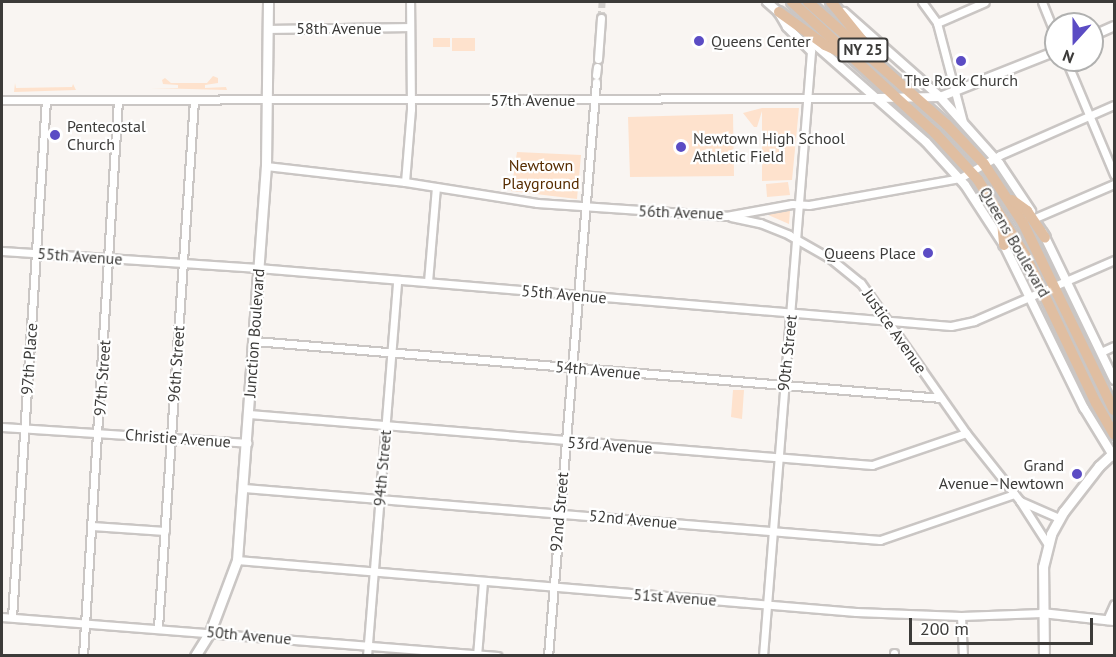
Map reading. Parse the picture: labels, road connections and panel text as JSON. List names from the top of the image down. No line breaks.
{"streets":{"main road":["NY 25","Queens Boulevard","Junction Boulevard"],"street":["58th Avenue","57th Avenue","56th Avenue","55th Avenue","Justice Avenue","90th Street","97th Place","96th Street","54th Avenue","97th Street","Christie Avenue","53rd Avenue","94th Street","92nd Street","52nd Avenue","51st Avenue","50th Avenue"]},"crossings":[["58th Avenue","Junction Boulevard"],["57th Avenue","Queens Boulevard"],["57th Avenue","Junction Boulevard"],["57th Avenue","90th Street"],["57th Avenue","97th Place"],["57th Avenue","96th Street"],["57th Avenue","97th Street"],["57th Avenue","92nd Street"],["56th Avenue","Queens Boulevard"],["56th Avenue","Justice Avenue"],["56th Avenue","Junction Boulevard"],["56th Avenue","90th Street"],["56th Avenue","92nd Street"],["Queens Boulevard","55th Avenue"],["55th Avenue","Justice Avenue"],["55th Avenue","Junction Boulevard"],["55th Avenue","90th Street"],["55th Avenue","97th Place"],["55th Avenue","96th Street"],["55th Avenue","97th Street"],["55th Avenue","94th Street"],["55th Avenue","92nd Street"],["Justice Avenue","90th Street"],["Justice Avenue","54th Avenue"],["Justice Avenue","53rd Avenue"],["Justice Avenue","52nd Avenue"],["Junction Boulevard","54th Avenue"],["Junction Boulevard","Christie Avenue"],["Junction Boulevard","53rd Avenue"],["Junction Boulevard","52nd Avenue"],["Junction Boulevard","51st Avenue"],["Junction Boulevard","50th Avenue"],["90th Street","54th Avenue"],["90th Street","53rd Avenue"],["90th Street","52nd Avenue"],["90th Street","51st Avenue"],["97th Place","Christie Avenue"],["97th Place","50th Avenue"],["96th Street","Christie Avenue"],["96th Street","50th Avenue"],["54th Avenue","94th Street"],["54th Avenue","92nd Street"],["97th Street","Christie Avenue"],["97th Street","50th Avenue"],["53rd Avenue","94th Street"],["53rd Avenue","92nd Street"],["94th Street","52nd Avenue"],["94th Street","51st Avenue"],["94th Street","50th Avenue"],["92nd Street","52nd Avenue"],["92nd Street","51st Avenue"]],"parks":["Newtown Playground"],"places":["Queens Center","The Rock Church","Pentecostal Church","Newtown High School Athletic Field","Queens Place","Grand Avenue–Newtown"],"scale_bar":"200 m","north":"bottom"}
